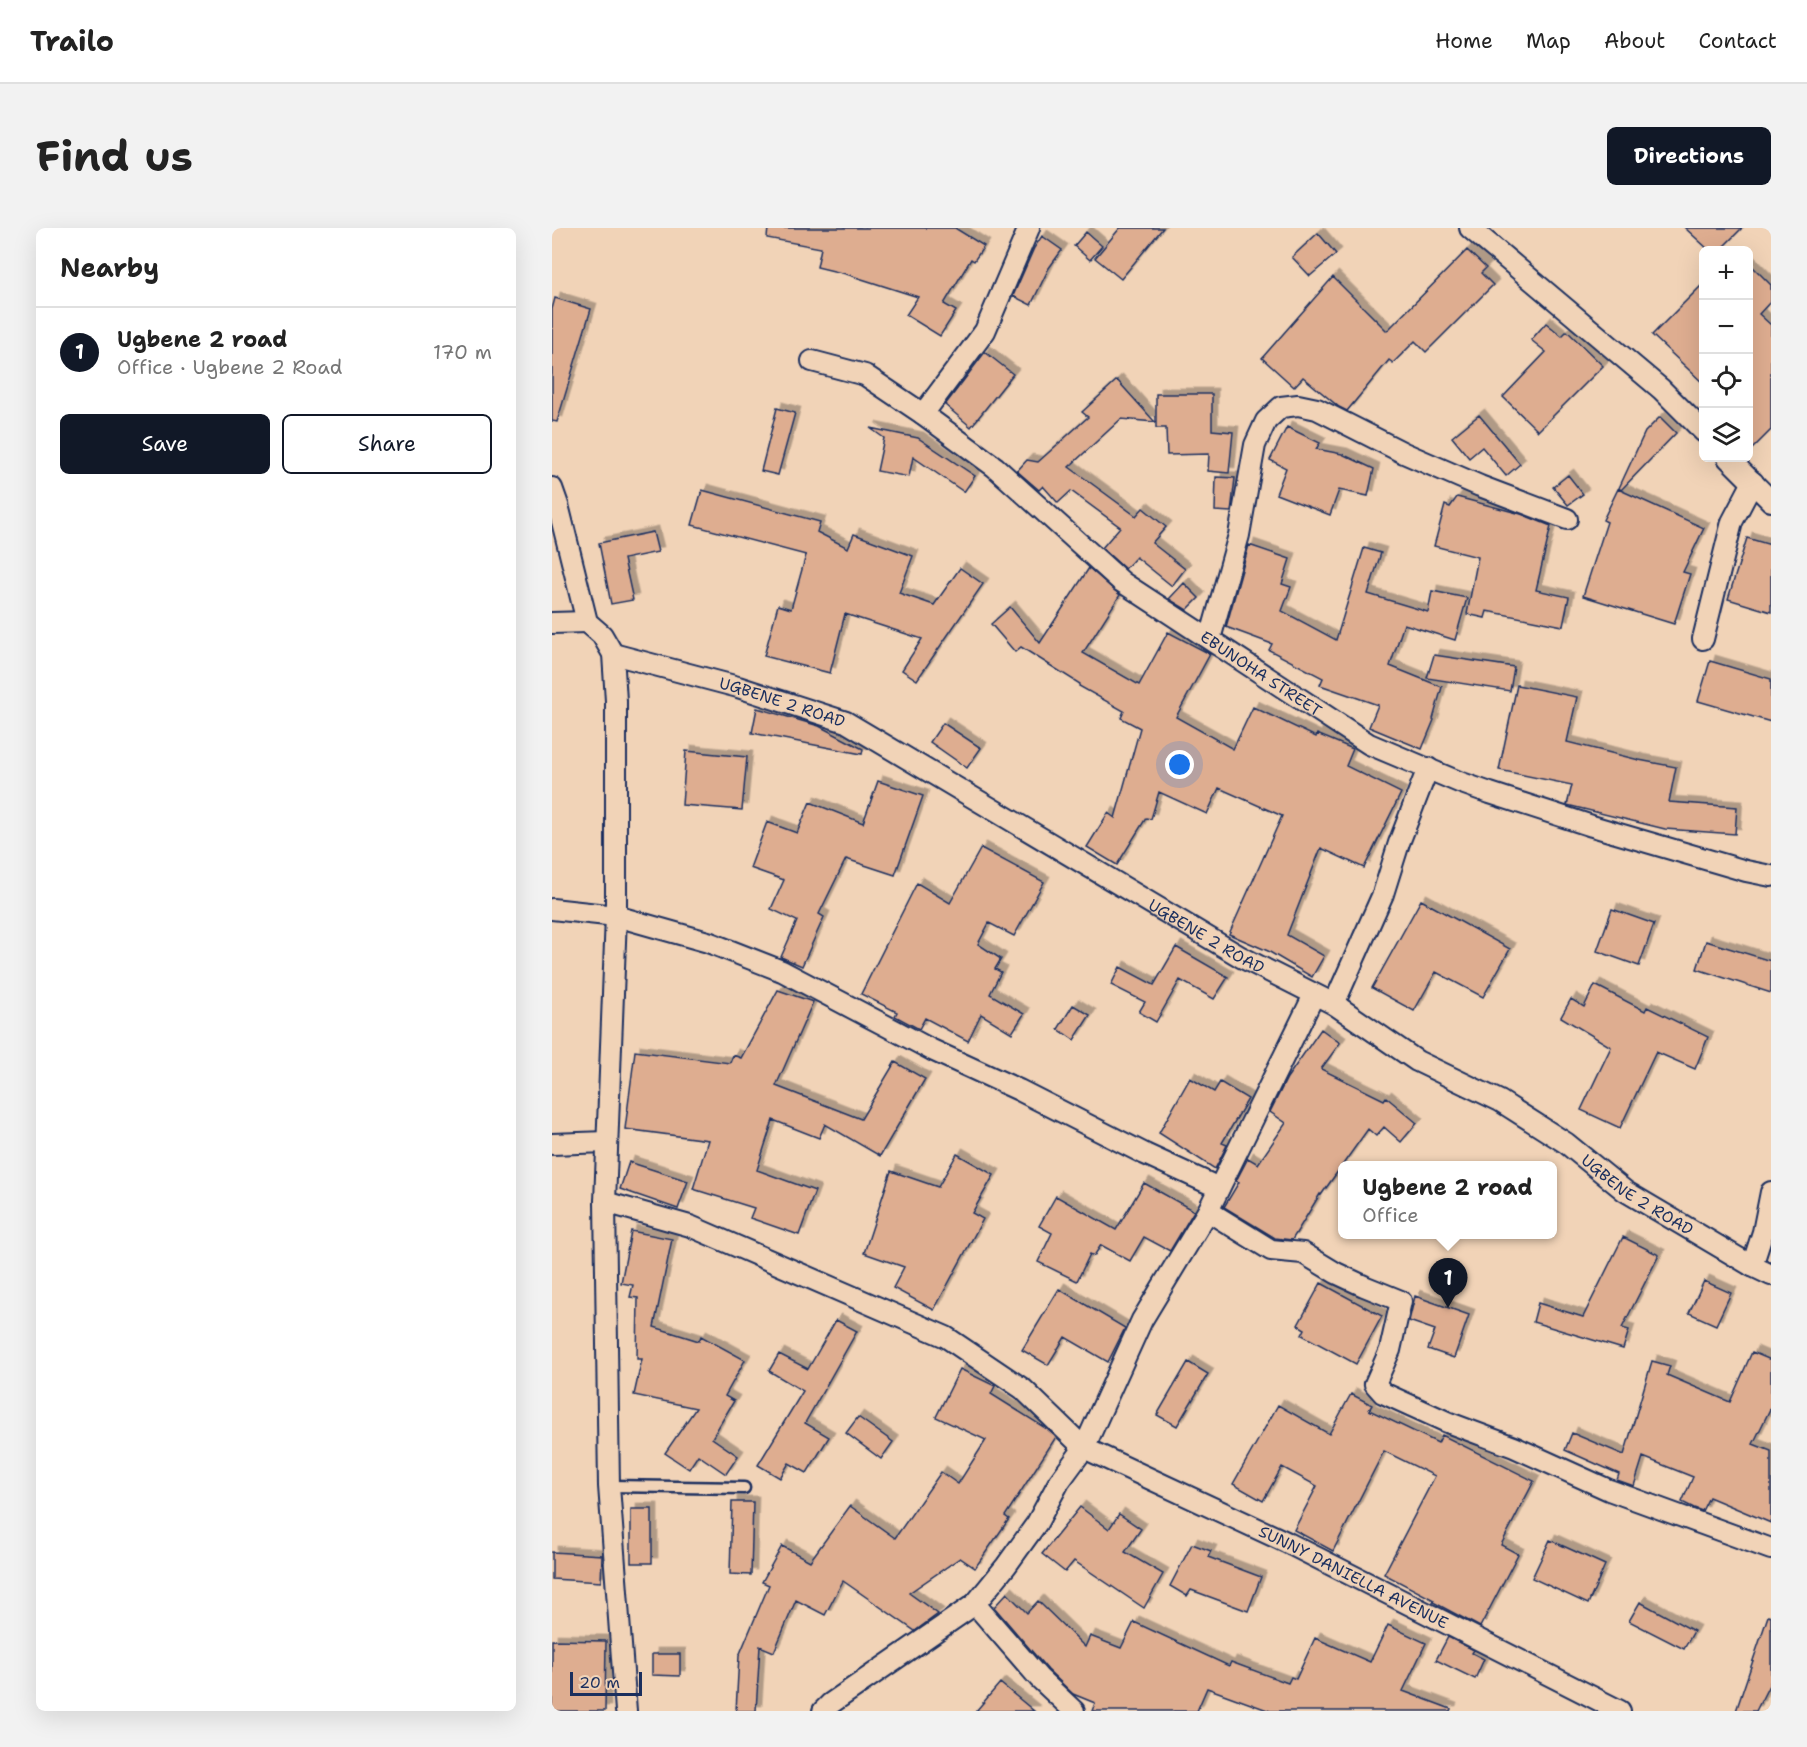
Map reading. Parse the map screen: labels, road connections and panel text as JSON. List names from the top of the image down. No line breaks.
{"streets":{"street":["EBUNOHA STREET","UGBENE 2 ROAD","SUNNY DANIELLA AVENUE"]},"scale_bar":"20 m","page":{"header":"Trailo","nav":["Home","Map","About","Contact"],"buttons":["Directions",["Save","Share"]],"title":"Find us","heading":"Nearby","map_buttons":["+","−"],"list":[{"mark":"1","name":"Ugbene 2 road","note":"Office · Ugbene 2 Road","value":"170 m"}],"popup":["Ugbene 2 road","Office"],"pins":"1","scale":"20 m"}}
